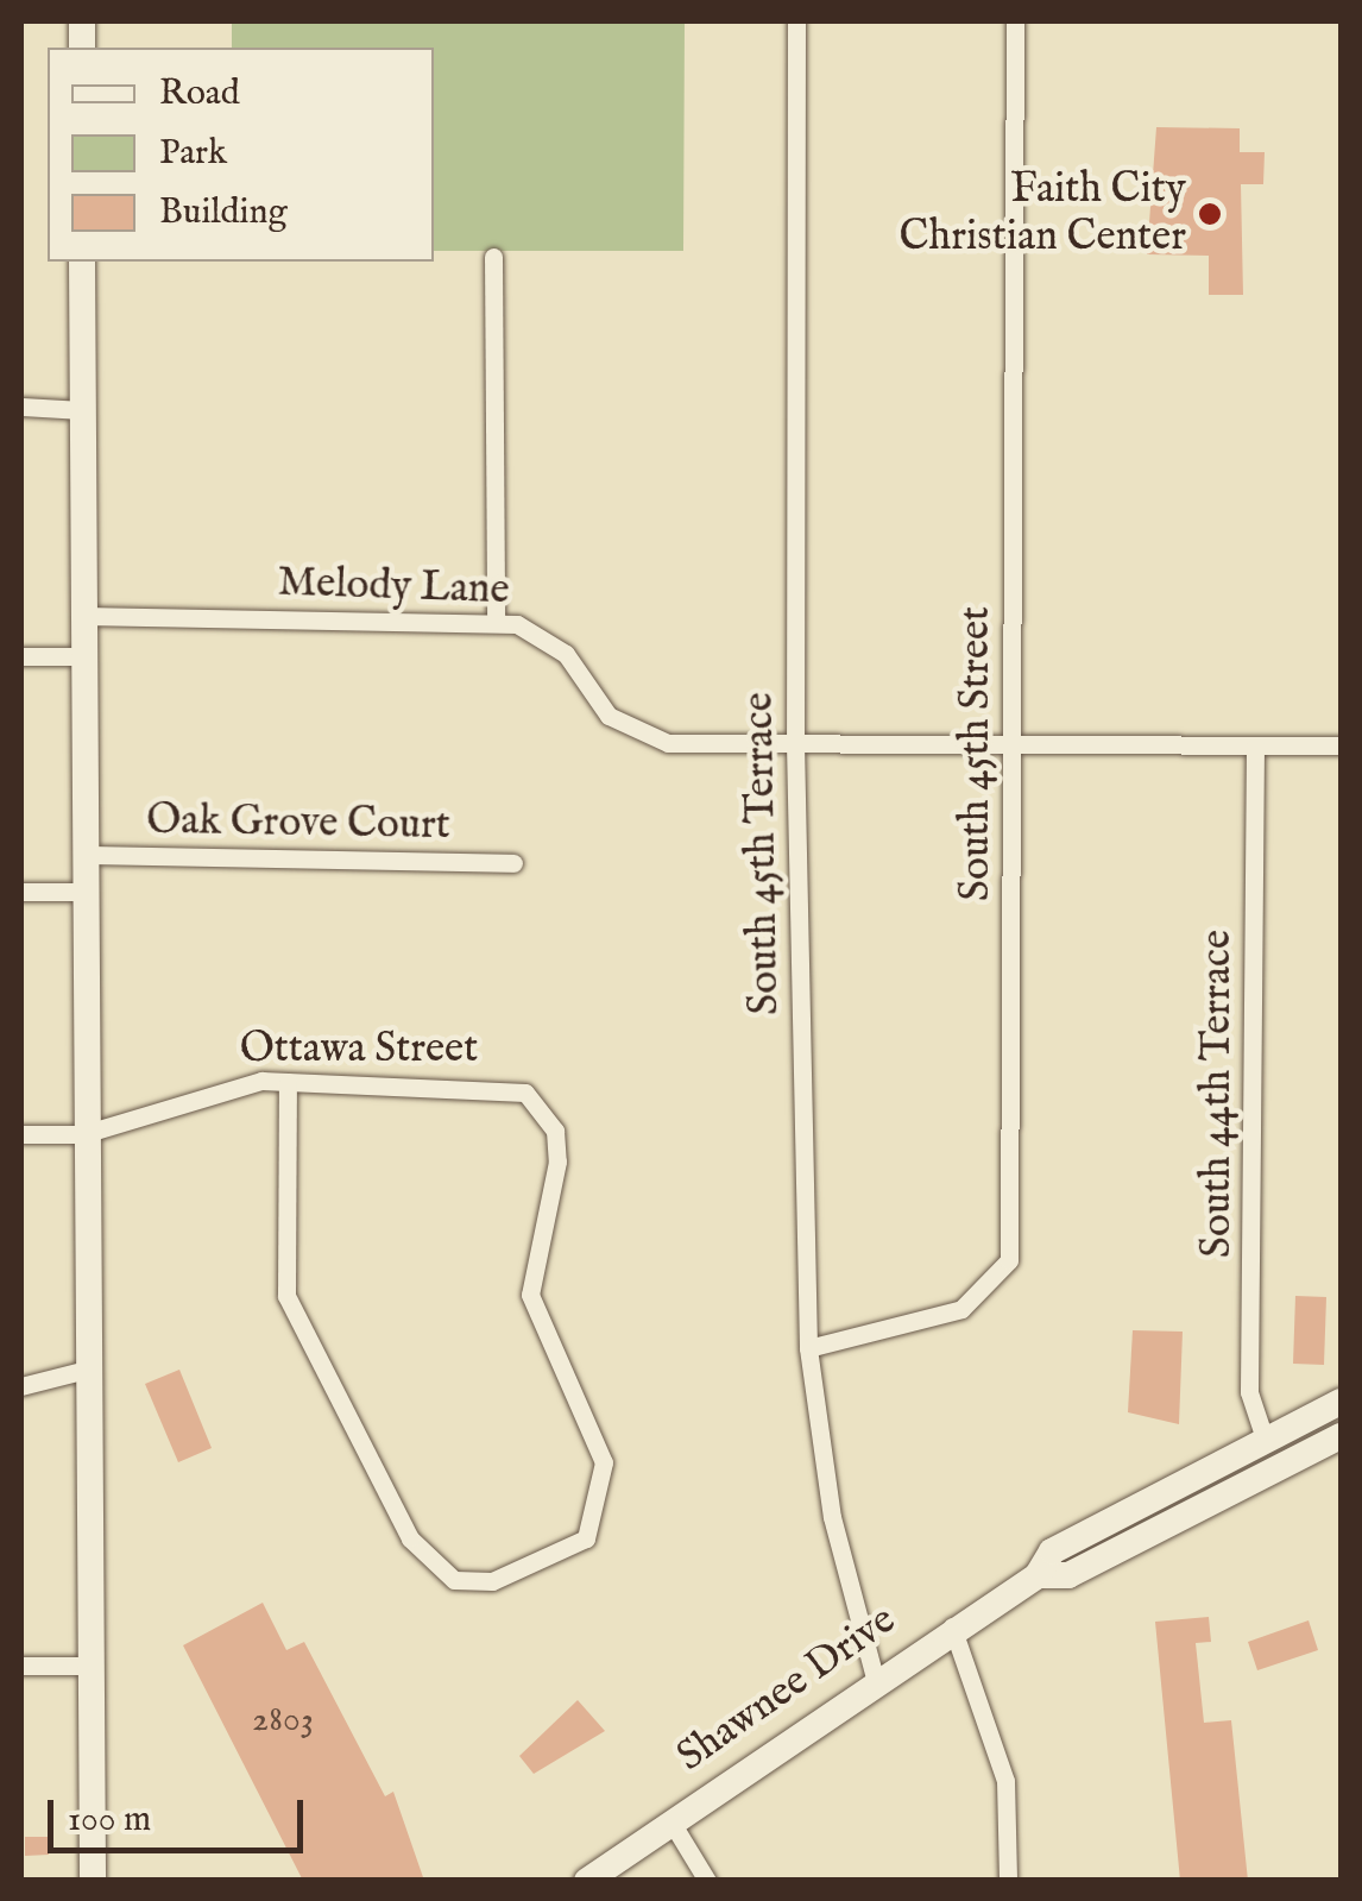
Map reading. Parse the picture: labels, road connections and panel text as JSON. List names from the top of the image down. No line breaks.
{"streets":{"street":["Melody Lane","South 45th Street","Oak Grove Court","South 45th Terrace","Ottawa Street","South 44th Terrace","Shawnee Drive"]},"crossings":[["Melody Lane","South 45th Street"],["Melody Lane","South 45th Terrace"],["Melody Lane","South 44th Terrace"],["South 45th Street","South 45th Terrace"],["South 45th Terrace","Shawnee Drive"],["South 44th Terrace","Shawnee Drive"]],"places":["Faith City Christian Center"],"house_numbers":["2803"],"legend":["Road","Park","Building"],"scale_bar":"100 m"}
